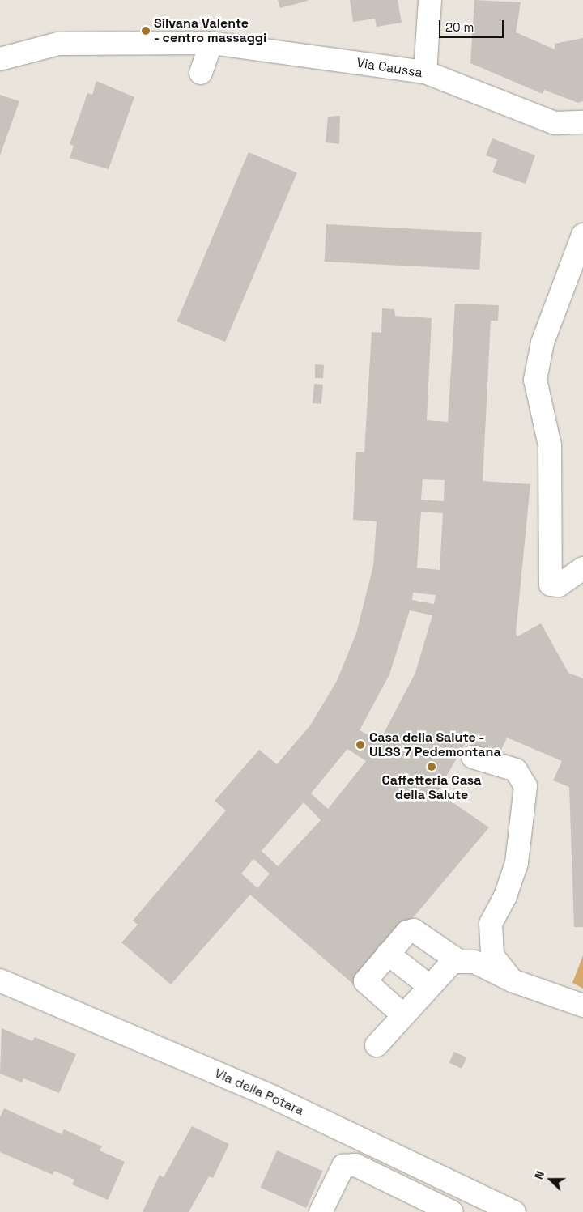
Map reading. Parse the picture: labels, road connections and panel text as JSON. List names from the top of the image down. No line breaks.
{"streets":{"street":["Via Caussa","Via della Potara"]},"places":["Silvana Valente - centro massaggi","Casa della Salute - ULSS 7 Pedemontana","Caffetteria Casa della Salute"],"scale_bar":"20 m","north":"left"}
